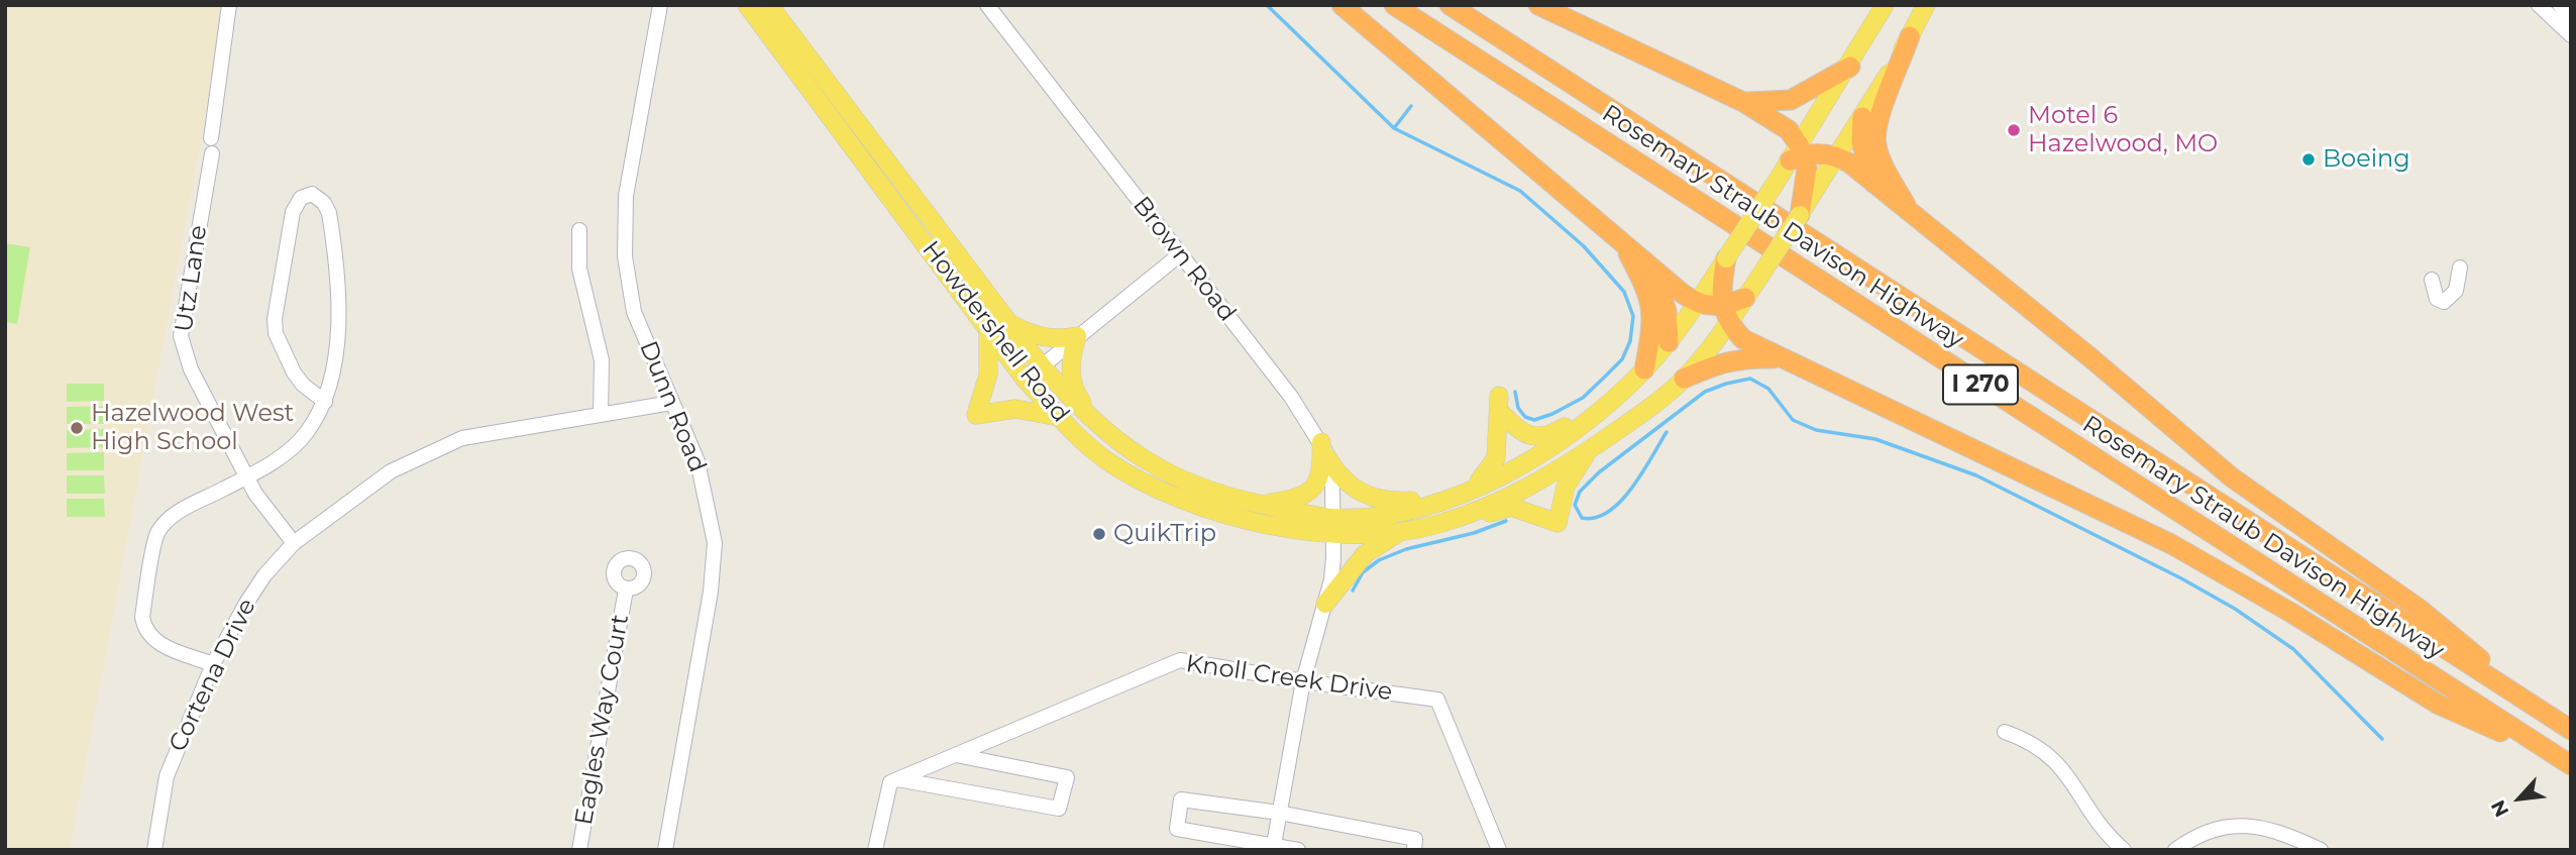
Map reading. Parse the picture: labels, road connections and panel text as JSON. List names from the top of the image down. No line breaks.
{"streets":{"highway":["Rosemary Straub Davison Highway","I 270"],"main road":["Howdershell Road"],"street":["Brown Road","Utz Lane","Dunn Road","Cortena Drive","Knoll Creek Drive","Eagles Way Court"]},"crossings":[["Brown Road","Howdershell Road"],["Brown Road","Knoll Creek Drive"],["Utz Lane","Cortena Drive"],["Dunn Road","Cortena Drive"]],"places":["Motel 6 Hazelwood, MO","Boeing","Hazelwood West High School","QuikTrip"],"north":"bottom left"}
